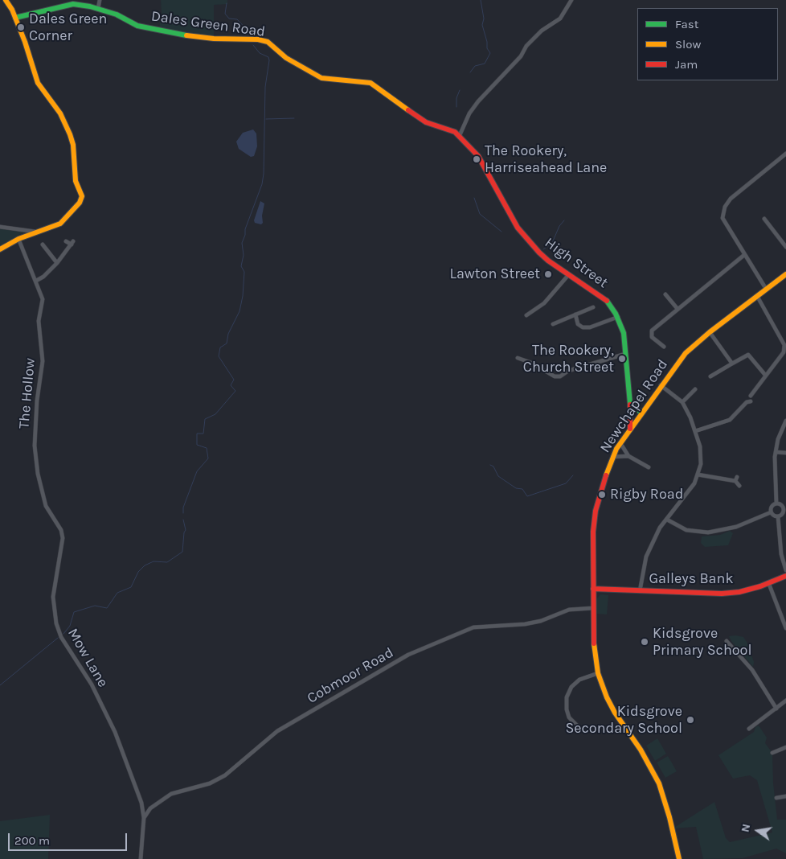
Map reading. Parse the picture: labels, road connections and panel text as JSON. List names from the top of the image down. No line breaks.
{"streets":{"street":["Dales Green Road","High Street","The Hollow","Newchapel Road","Galleys Bank","Mow Lane","Cobmoor Road"]},"crossings":[["Dales Green Road","High Street"],["High Street","Newchapel Road"],["The Hollow","Mow Lane"],["Newchapel Road","Galleys Bank"],["Newchapel Road","Cobmoor Road"],["Mow Lane","Cobmoor Road"]],"places":["Dales Green Corner","The Rookery, Harriseahead Lane","Lawton Street","The Rookery, Church Street","Rigby Road","Kidsgrove Primary School","Kidsgrove Secondary School"],"legend":["Fast","Slow","Jam"],"scale_bar":"200 m","north":"left"}
